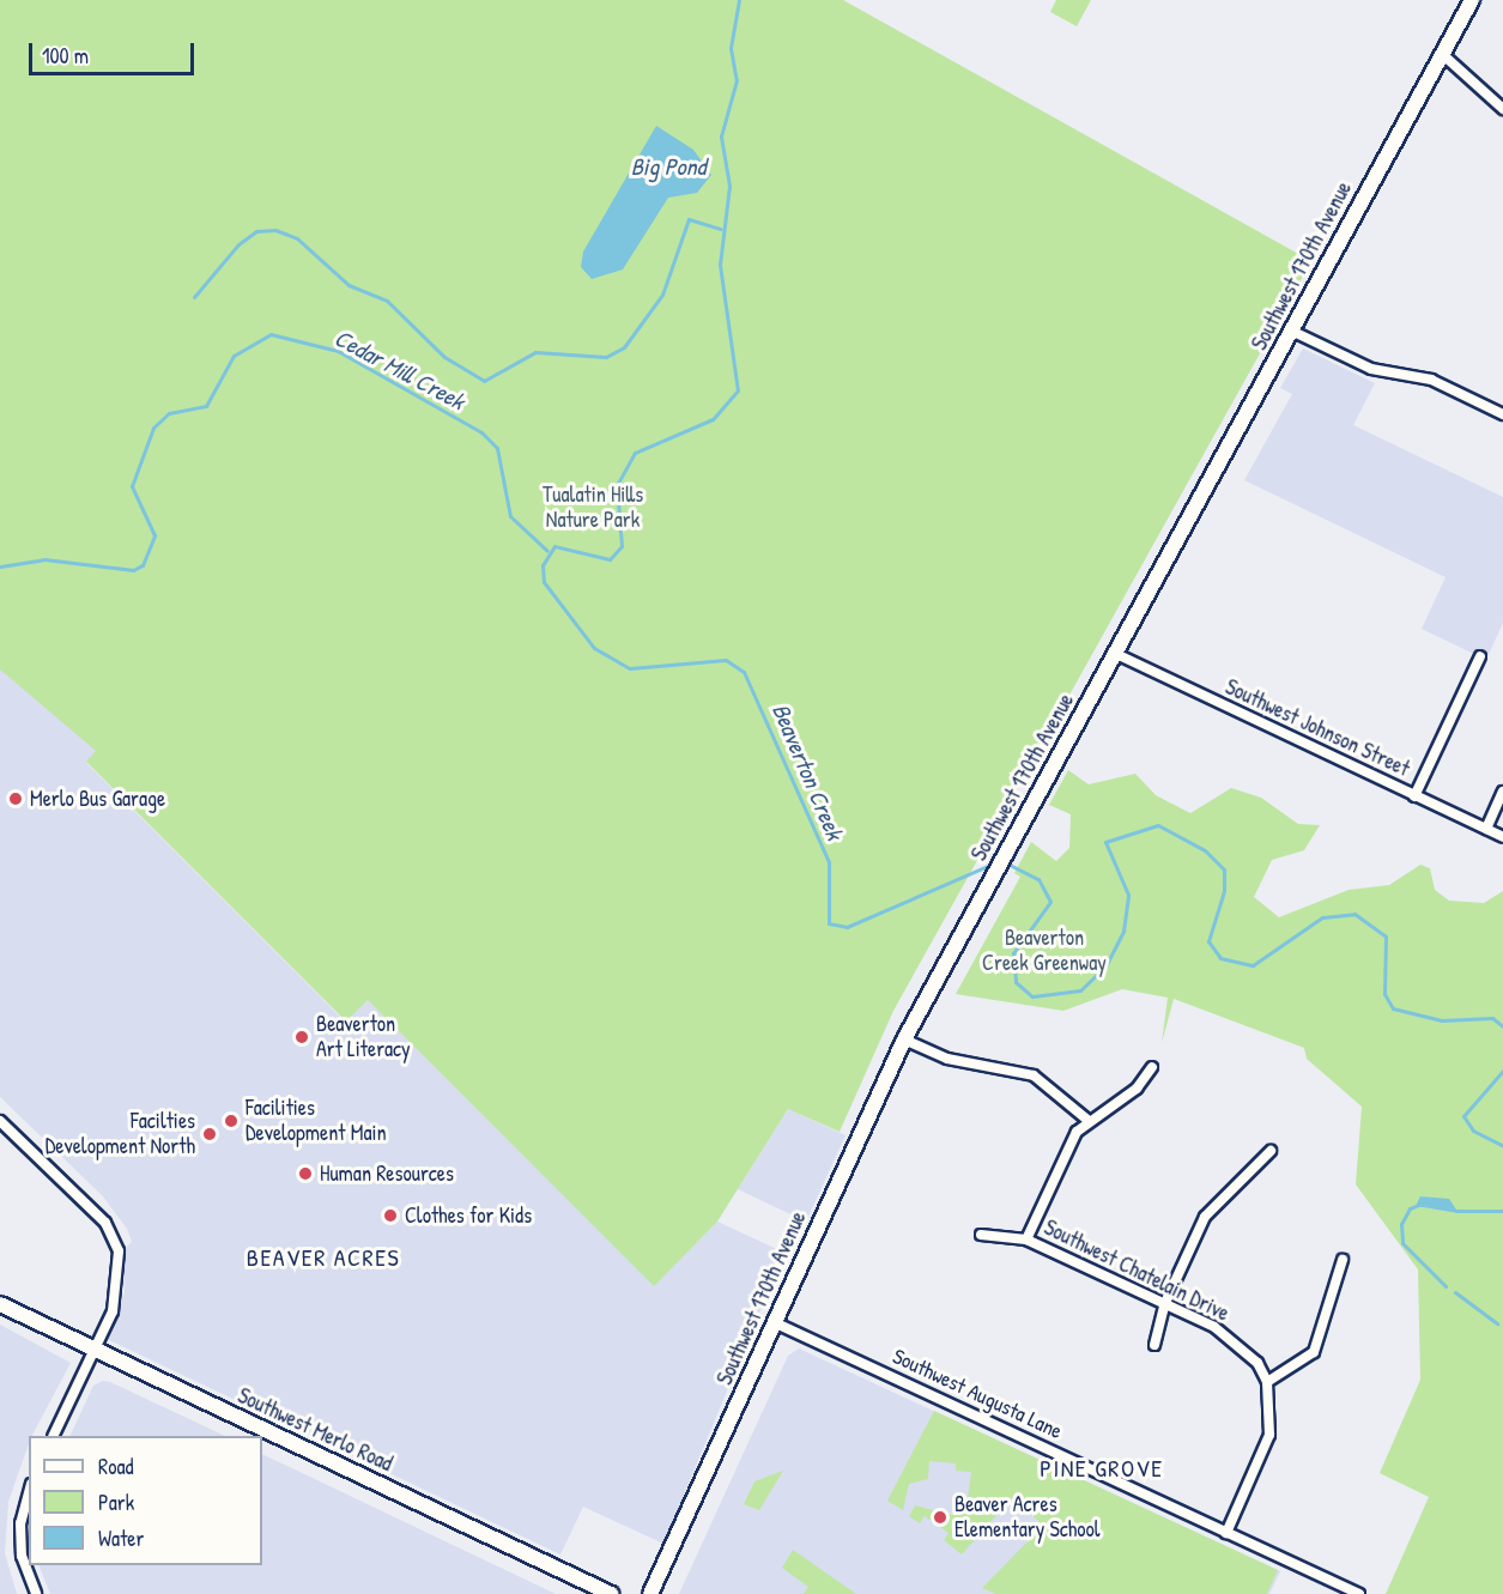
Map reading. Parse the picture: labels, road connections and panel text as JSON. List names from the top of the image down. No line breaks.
{"streets":{"main road":["Southwest 170th Avenue","Southwest Merlo Road"],"street":["Southwest Johnson Street","Southwest Chatelain Drive","Southwest Augusta Lane"]},"crossings":[["Southwest 170th Avenue","Southwest Johnson Street"],["Southwest 170th Avenue","Southwest Augusta Lane"]],"districts":["BEAVER ACRES","PINE GROVE"],"water":["Big Pond","Cedar Mill Creek","Beaverton Creek"],"parks":["Tualatin Hills Nature Park","Beaverton Creek Greenway"],"places":["Merlo Bus Garage","Beaverton Art Literacy","Facilities Development Main","Facilties Development North","Human Resources","Clothes for Kids","Beaver Acres Elementary School"],"legend":["Road","Park","Water"],"scale_bar":"100 m"}
